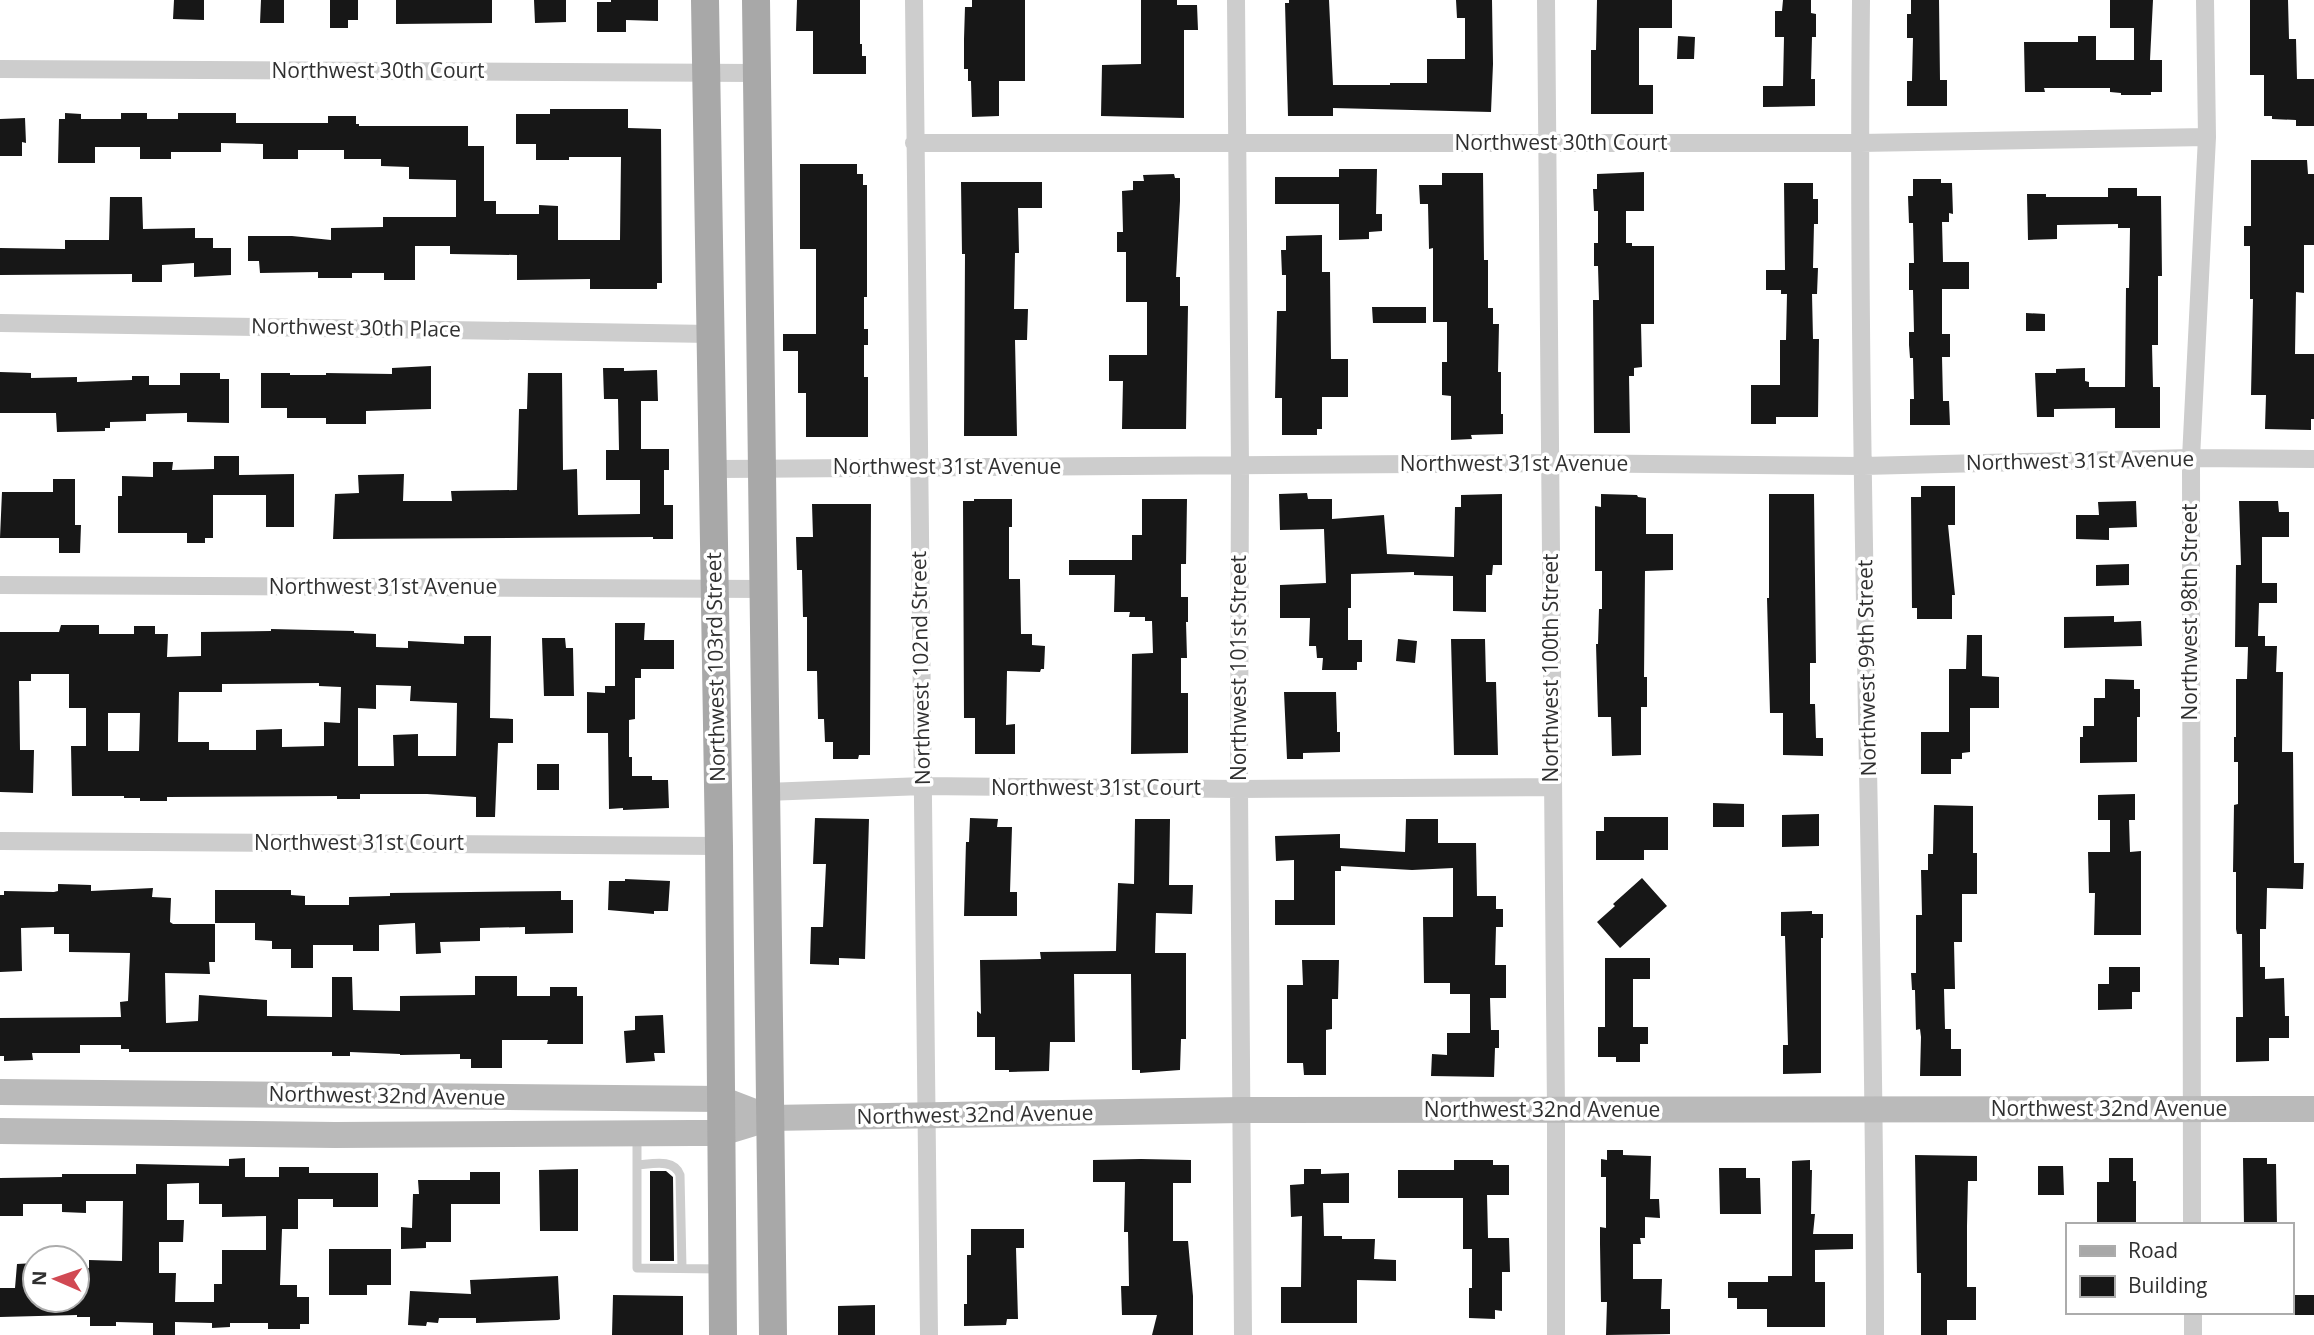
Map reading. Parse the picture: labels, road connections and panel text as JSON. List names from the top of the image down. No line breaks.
{"streets":{"main road":["Northwest 103rd Street","Northwest 32nd Avenue"],"street":["Northwest 30th Court","Northwest 30th Place","Northwest 31st Avenue","Northwest 98th Street","Northwest 102nd Street","Northwest 101st Street","Northwest 100th Street","Northwest 99th Street","Northwest 31st Court"]},"crossings":[["Northwest 30th Court","Northwest 98th Street"],["Northwest 30th Court","Northwest 103rd Street"],["Northwest 30th Court","Northwest 102nd Street"],["Northwest 30th Court","Northwest 101st Street"],["Northwest 30th Court","Northwest 100th Street"],["Northwest 30th Court","Northwest 99th Street"],["Northwest 30th Place","Northwest 103rd Street"],["Northwest 31st Avenue","Northwest 98th Street"],["Northwest 31st Avenue","Northwest 103rd Street"],["Northwest 31st Avenue","Northwest 102nd Street"],["Northwest 31st Avenue","Northwest 101st Street"],["Northwest 31st Avenue","Northwest 100th Street"],["Northwest 31st Avenue","Northwest 99th Street"],["Northwest 98th Street","Northwest 32nd Avenue"],["Northwest 103rd Street","Northwest 31st Court"],["Northwest 103rd Street","Northwest 32nd Avenue"],["Northwest 102nd Street","Northwest 31st Court"],["Northwest 102nd Street","Northwest 32nd Avenue"],["Northwest 101st Street","Northwest 31st Court"],["Northwest 101st Street","Northwest 32nd Avenue"],["Northwest 100th Street","Northwest 31st Court"],["Northwest 100th Street","Northwest 32nd Avenue"],["Northwest 99th Street","Northwest 32nd Avenue"]],"legend":["Road","Building"],"north":"left"}
